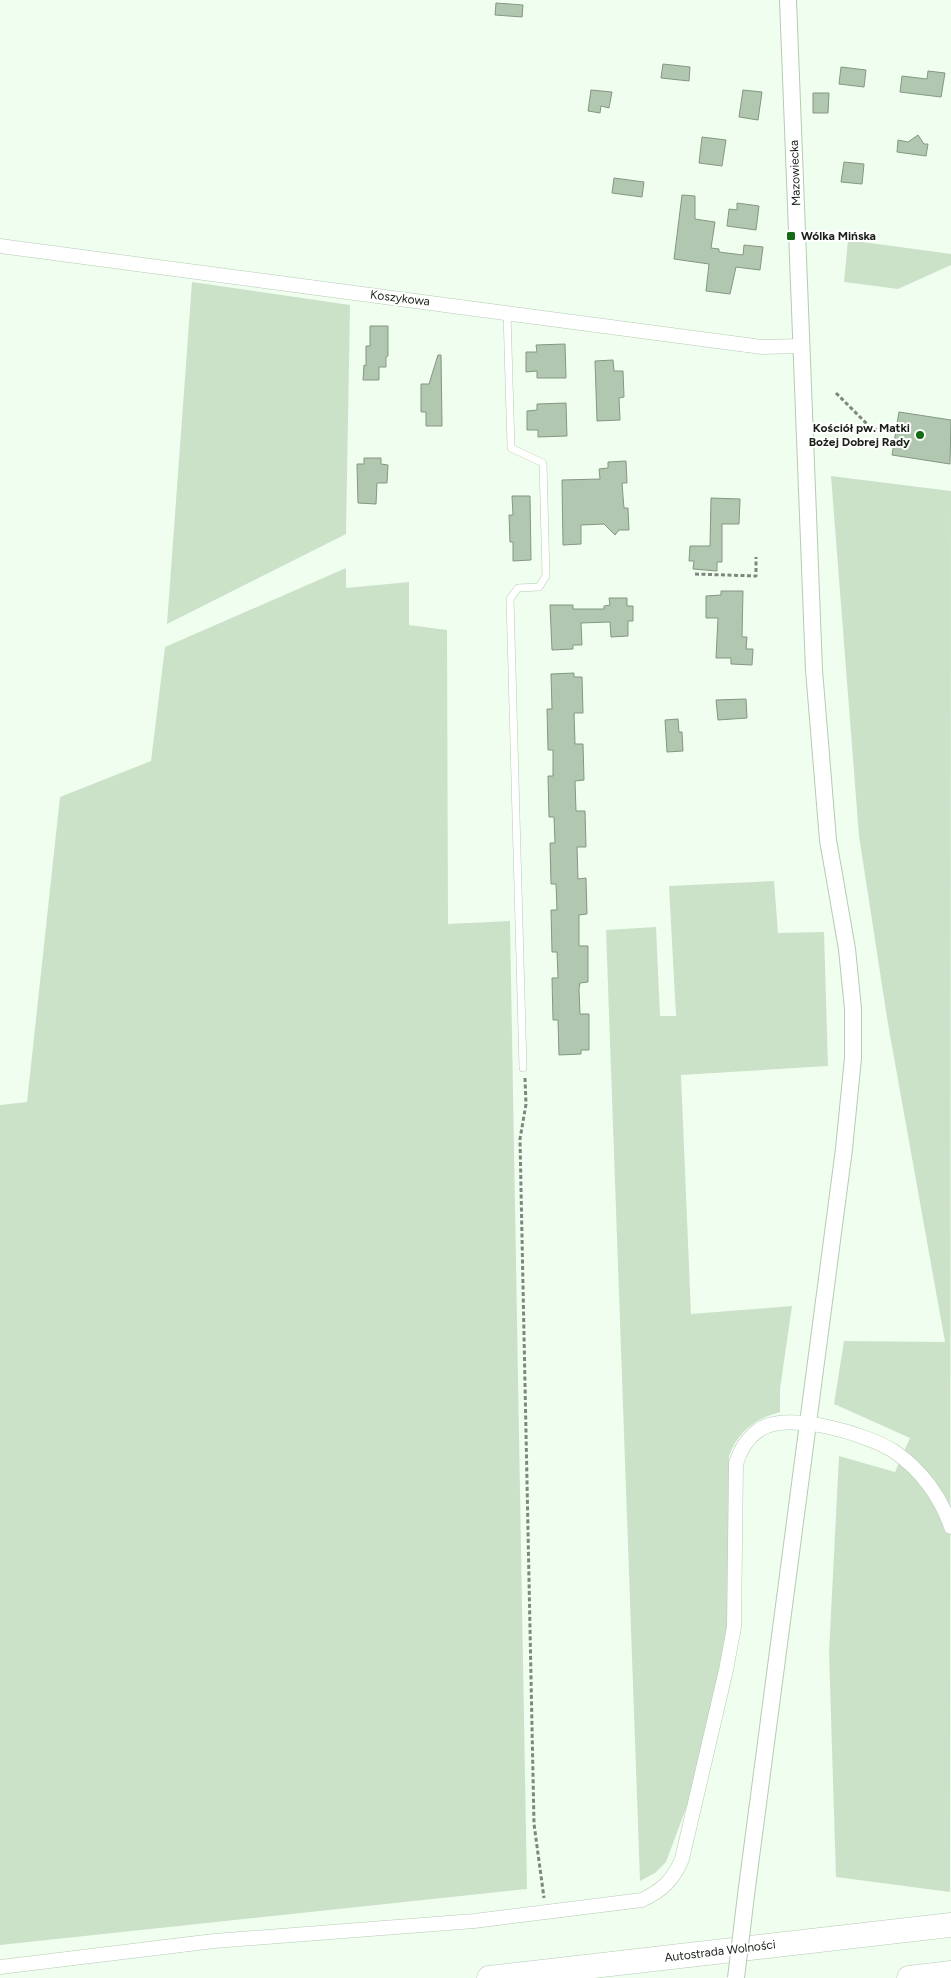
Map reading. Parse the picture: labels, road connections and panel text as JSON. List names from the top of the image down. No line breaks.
{"streets":{"highway":["Autostrada Wolności"],"street":["Mazowiecka","Koszykowa"]},"crossings":[["Mazowiecka","Koszykowa"]],"places":{"transit":["Wólka Mińska"],"other":["Kościół pw. Matki Bożej Dobrej Rady"]}}
